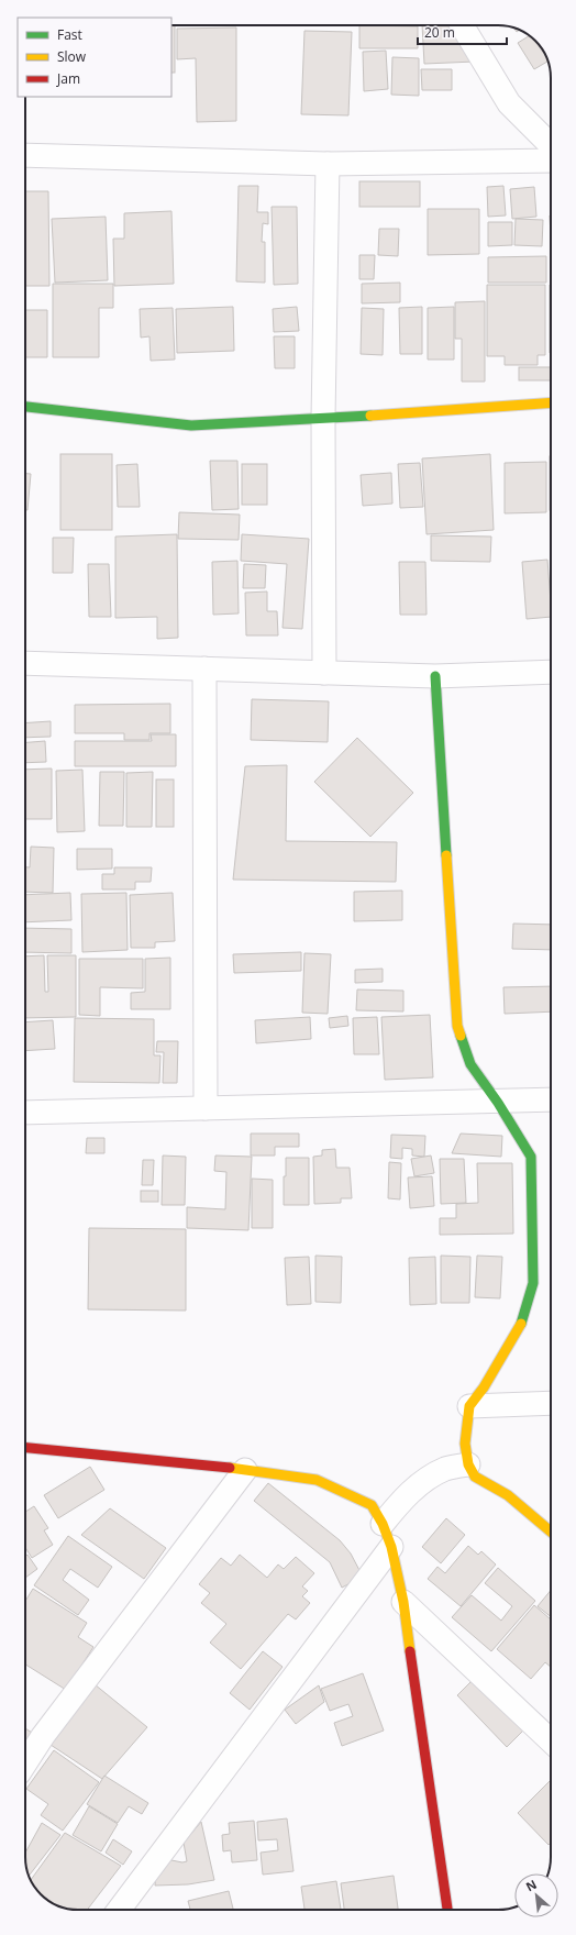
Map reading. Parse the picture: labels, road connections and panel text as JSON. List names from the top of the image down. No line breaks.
{"legend":["Fast","Slow","Jam"],"scale_bar":"20 m","north":"top left"}
